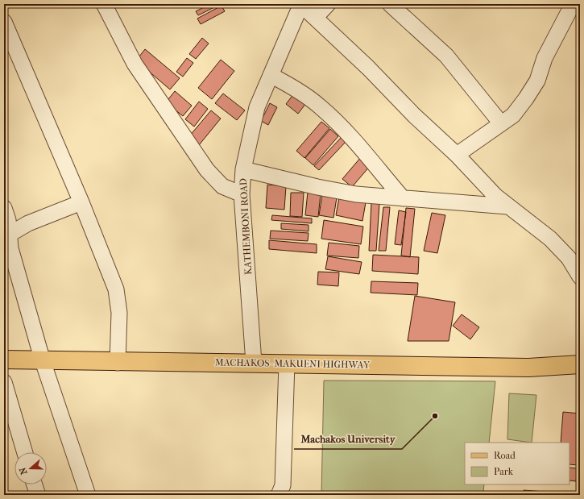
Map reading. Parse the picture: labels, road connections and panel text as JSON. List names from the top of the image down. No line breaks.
{"streets":{"main road":["MACHAKOS- MAKUENI HIGHWAY"],"street":["KATHEMBONI ROAD"]},"crossings":[["KATHEMBONI ROAD","MACHAKOS- MAKUENI HIGHWAY"]],"places":["Machakos University"],"legend":["Road","Park"],"north":"left"}
